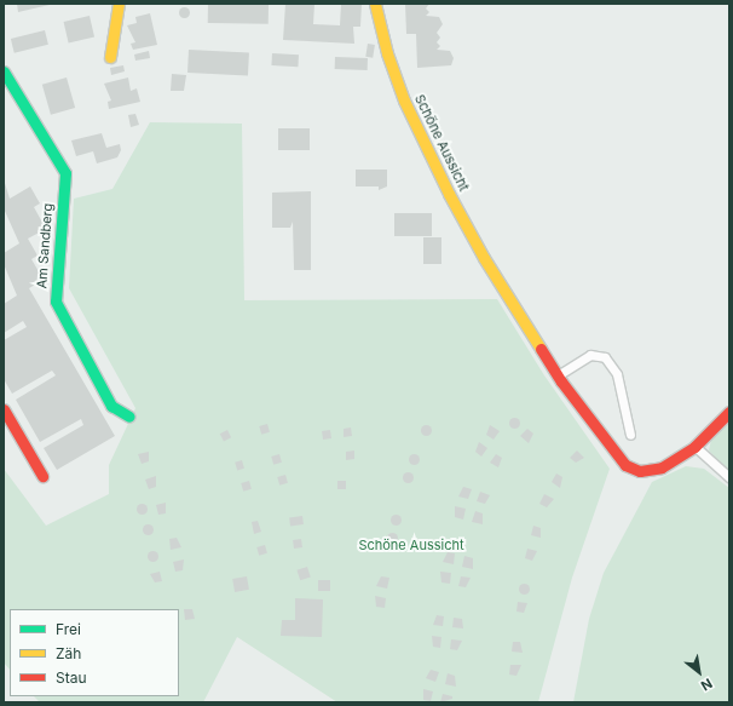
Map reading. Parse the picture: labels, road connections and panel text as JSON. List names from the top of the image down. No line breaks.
{"streets":{"street":["Schöne Aussicht","Am Sandberg"]},"parks":["Schöne Aussicht"],"legend":["Frei","Zäh","Stau"],"north":"bottom right"}
